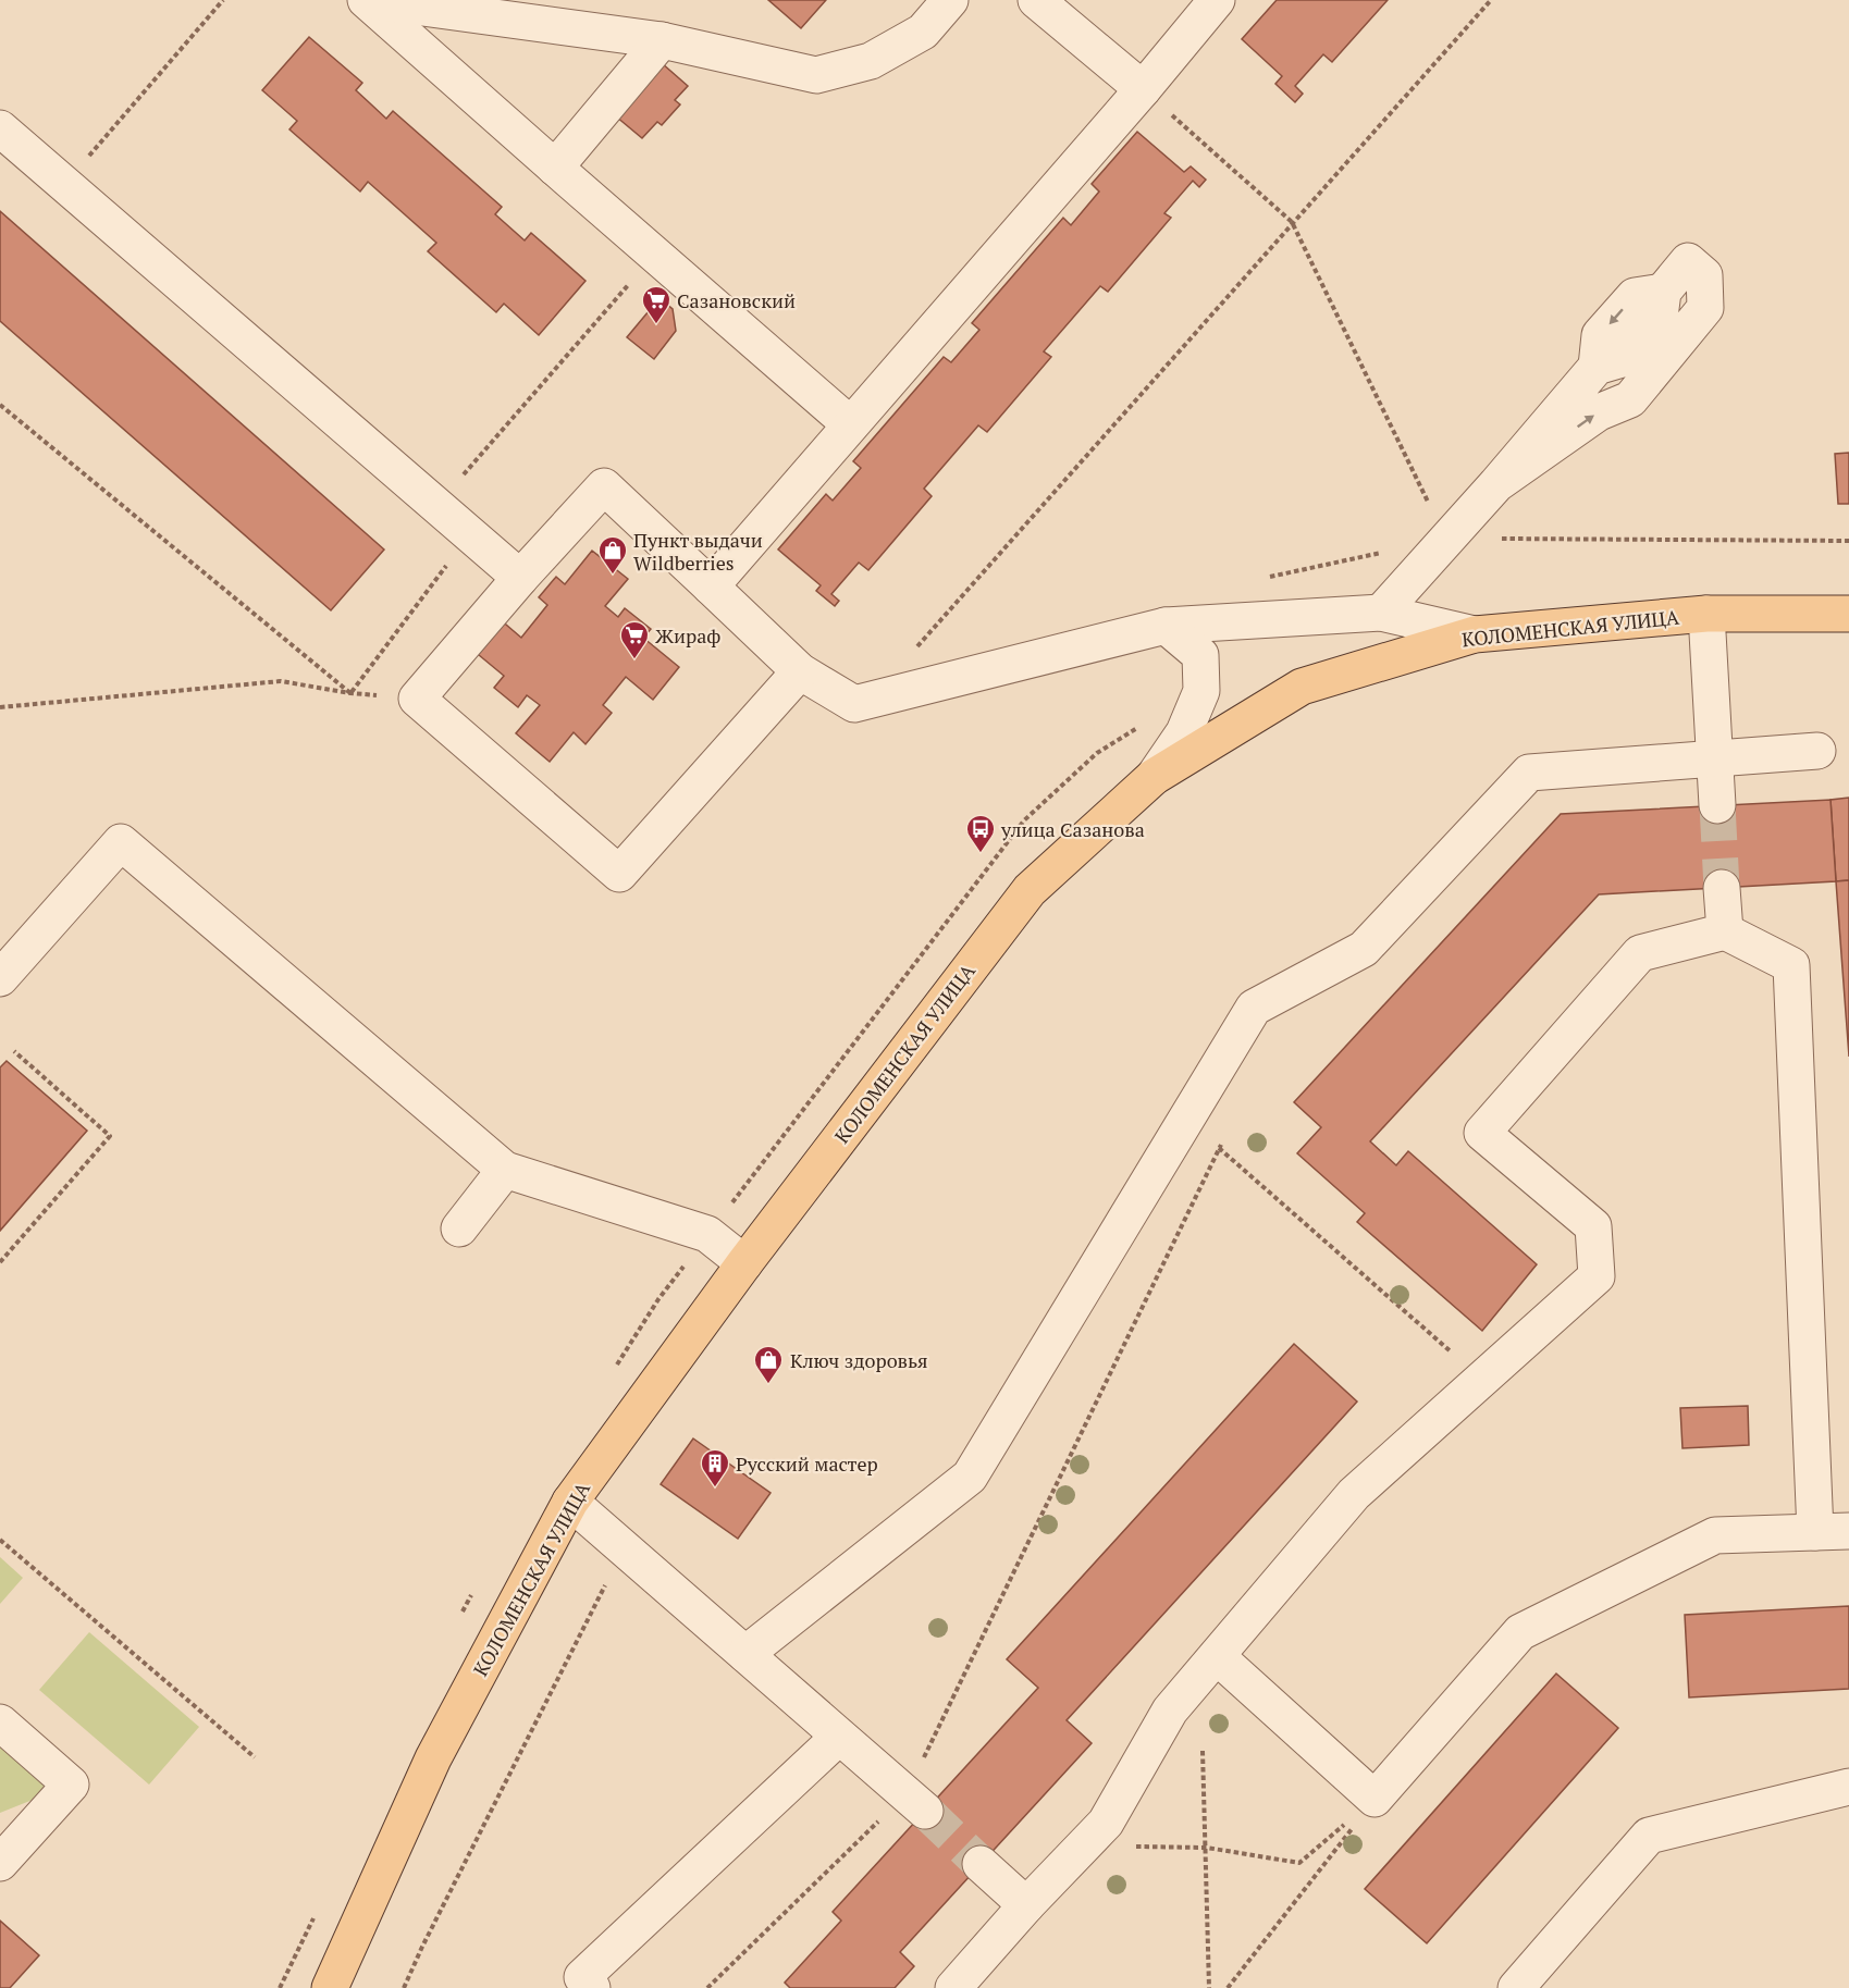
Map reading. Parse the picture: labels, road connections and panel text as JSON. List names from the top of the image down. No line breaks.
{"streets":{"main road":["КОЛОМЕНСКАЯ УЛИЦА"]},"places":{"supermarket":["Сазановский","Жираф"],"shop":["Пункт выдачи Wildberries","Ключ здоровья"],"bus stop":["улица Сазанова"],"building":["Русский мастер"]}}
